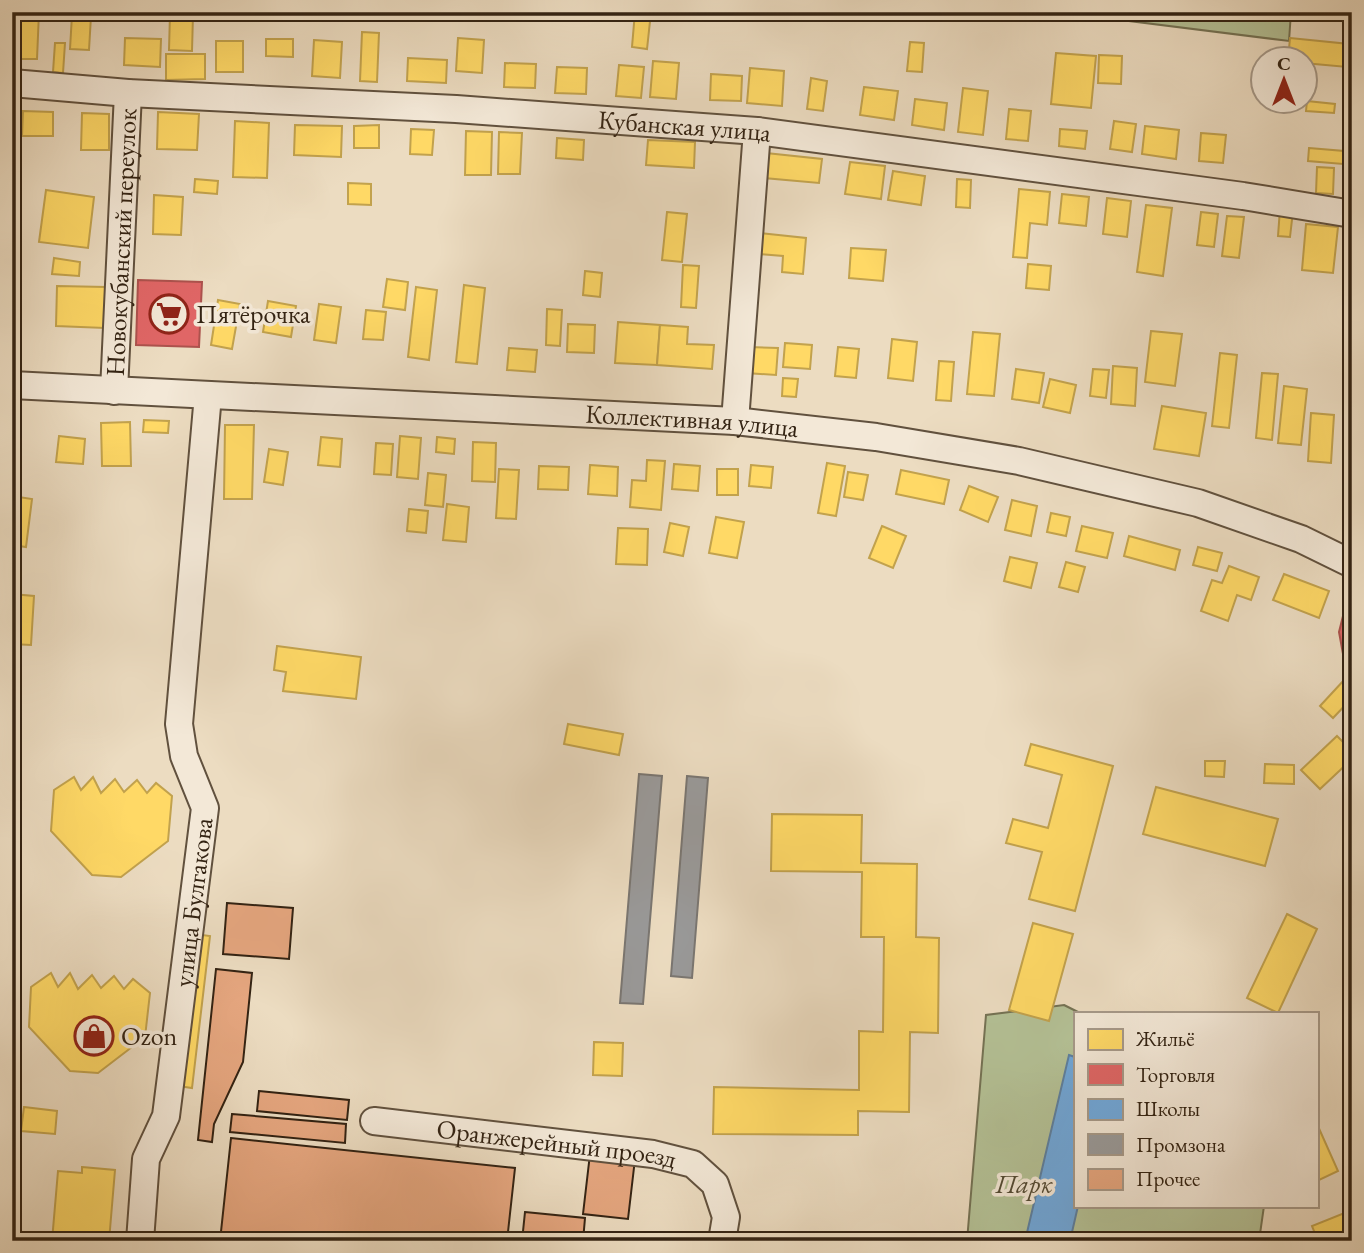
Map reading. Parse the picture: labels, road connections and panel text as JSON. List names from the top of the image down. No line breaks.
{"streets":{"street":["Кубанская улица","Новокубанский переулок","Коллективная улица","улица Булгакова","Оранжерейный проезд"]},"crossings":[["Кубанская улица","Новокубанский переулок"],["Новокубанский переулок","Коллективная улица"],["Коллективная улица","улица Булгакова"]],"parks":["Парк"],"places":{"supermarket":["Пятёрочка"],"shop":["Ozon"]},"legend":["Жильё","Торговля","Школы","Промзона","Прочее"],"north":"top"}
